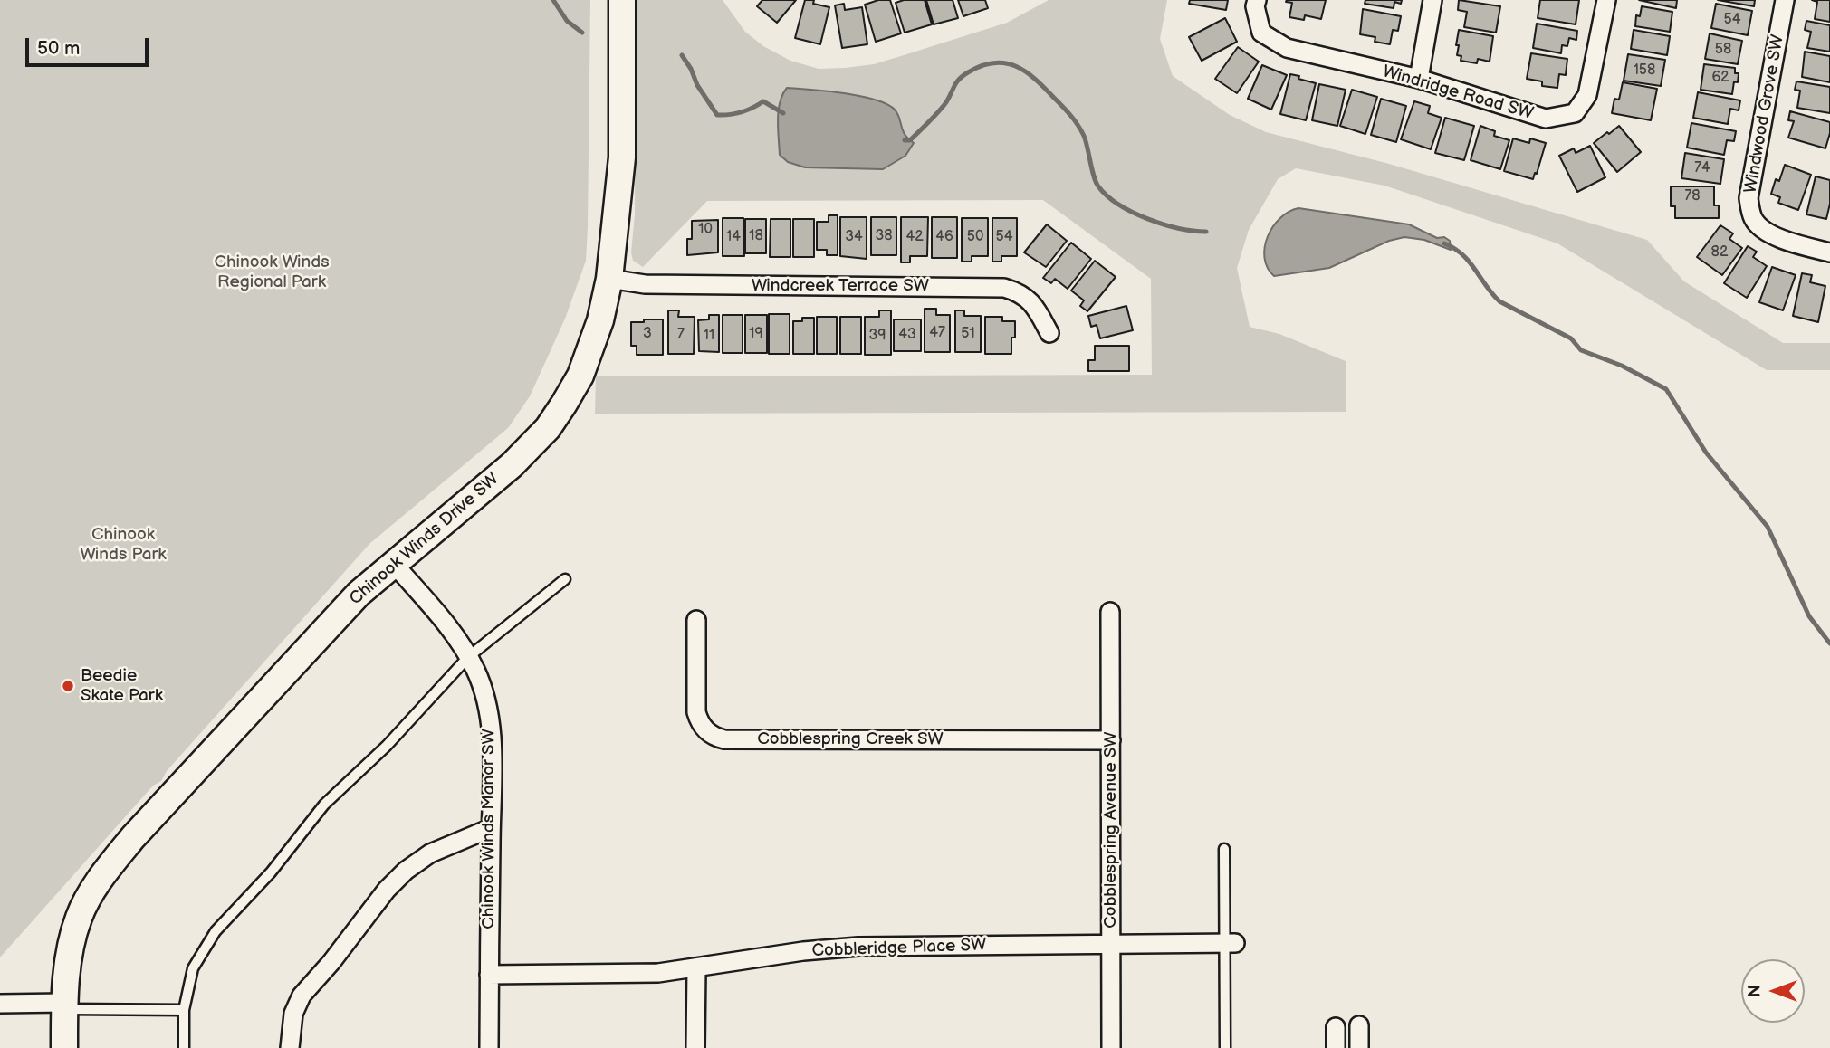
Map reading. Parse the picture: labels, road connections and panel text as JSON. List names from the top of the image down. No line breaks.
{"streets":{"street":["Windridge Road SW","Windwood Grove SW","Windcreek Terrace SW","Chinook Winds Drive SW","Cobblespring Creek SW","Chinook Winds Manor SW","Cobblespring Avenue SW","Cobbleridge Place SW"]},"crossings":[["Windcreek Terrace SW","Chinook Winds Drive SW"],["Chinook Winds Drive SW","Chinook Winds Manor SW"],["Cobblespring Creek SW","Cobblespring Avenue SW"],["Chinook Winds Manor SW","Cobbleridge Place SW"],["Cobblespring Avenue SW","Cobbleridge Place SW"]],"parks":["Chinook Winds Regional Park","Chinook Winds Park"],"places":["Beedie Skate Park"],"house_numbers":["54","58","158","62","74","78","10","18","38","14","34","42","46","50","54","82","47","3","19","51","7","43","11","39"],"scale_bar":"50 m","north":"left"}
